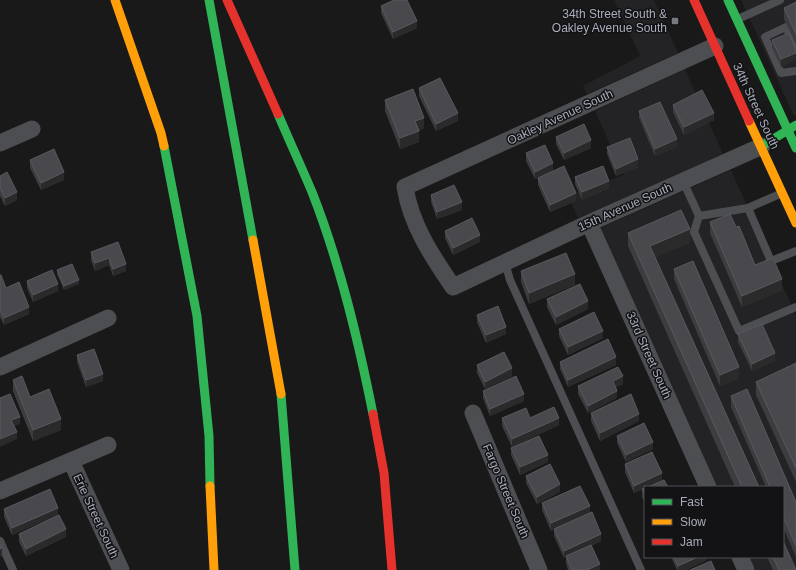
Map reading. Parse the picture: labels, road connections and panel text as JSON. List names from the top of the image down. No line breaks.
{"streets":{"main road":["34th Street South","15th Avenue South"],"street":["Oakley Avenue South","33rd Street South","Fargo Street South","Erie Street South"]},"crossings":[["34th Street South","Oakley Avenue South"],["34th Street South","15th Avenue South"],["Oakley Avenue South","15th Avenue South"],["15th Avenue South","33rd Street South"]],"places":{"transit":["34th Street South & Oakley Avenue South"]},"legend":["Fast","Slow","Jam"]}
